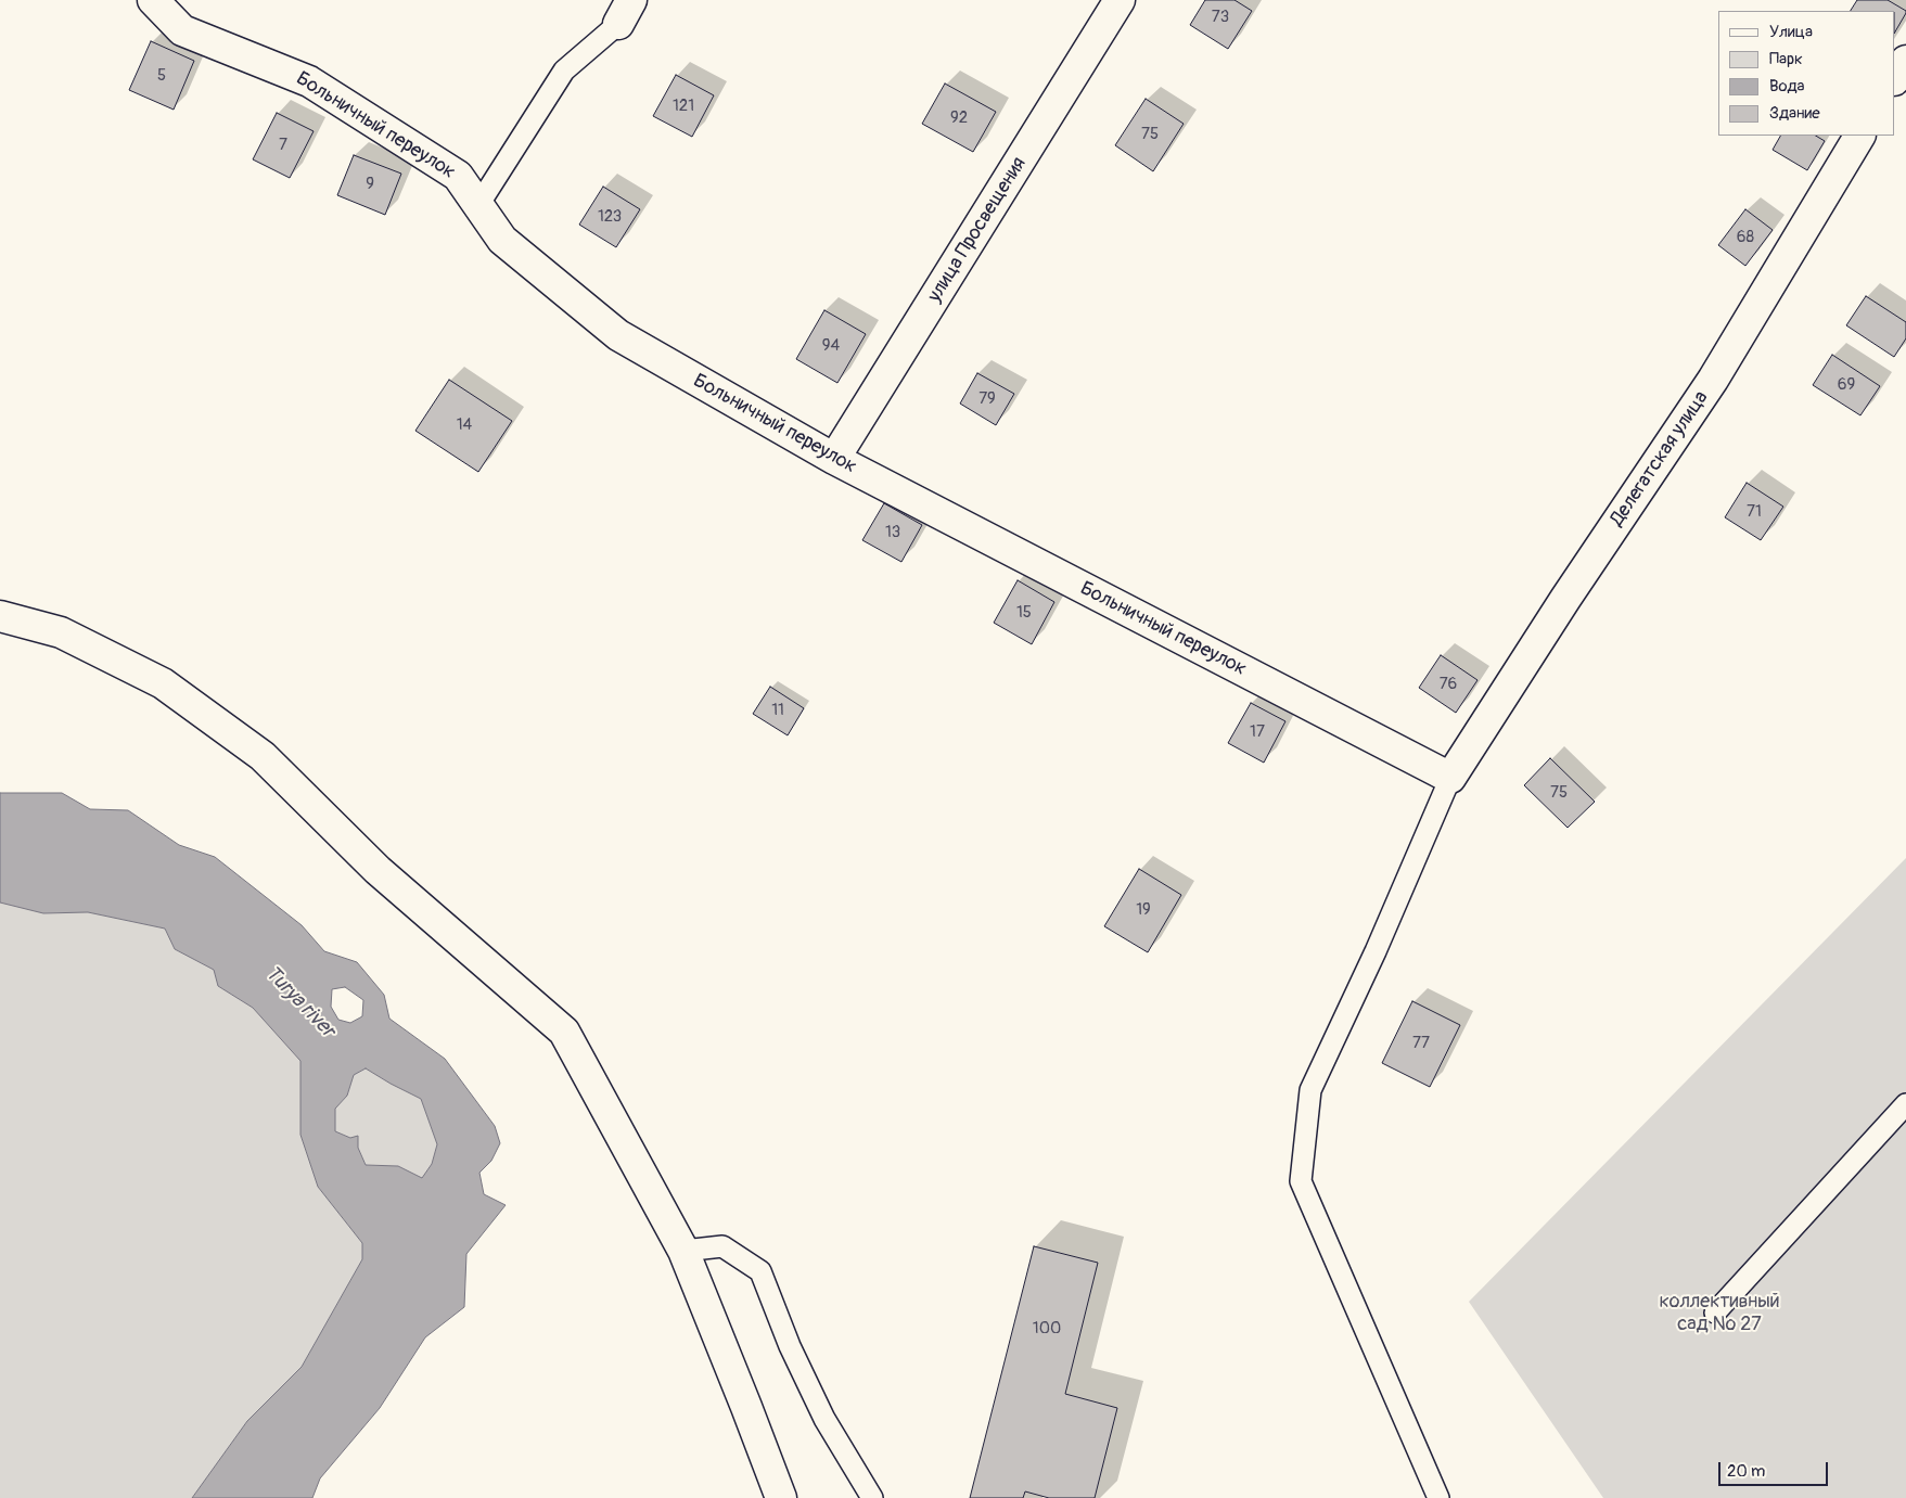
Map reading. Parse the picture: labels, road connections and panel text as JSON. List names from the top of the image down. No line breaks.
{"streets":{"street":["Больничный переулок","улица Просвещения","Делегатская улица"]},"crossings":[["Больничный переулок","улица Просвещения"],["Больничный переулок","Делегатская улица"]],"water":["Turya river"],"parks":["коллективный сад № 27"],"house_numbers":["73","5","121","92","75","7","9","123","68","94","69","79","14","71","13","15","76","11","17","75","19","77","100"],"legend":["Улица","Парк","Вода","Здание"],"scale_bar":"20 m"}
